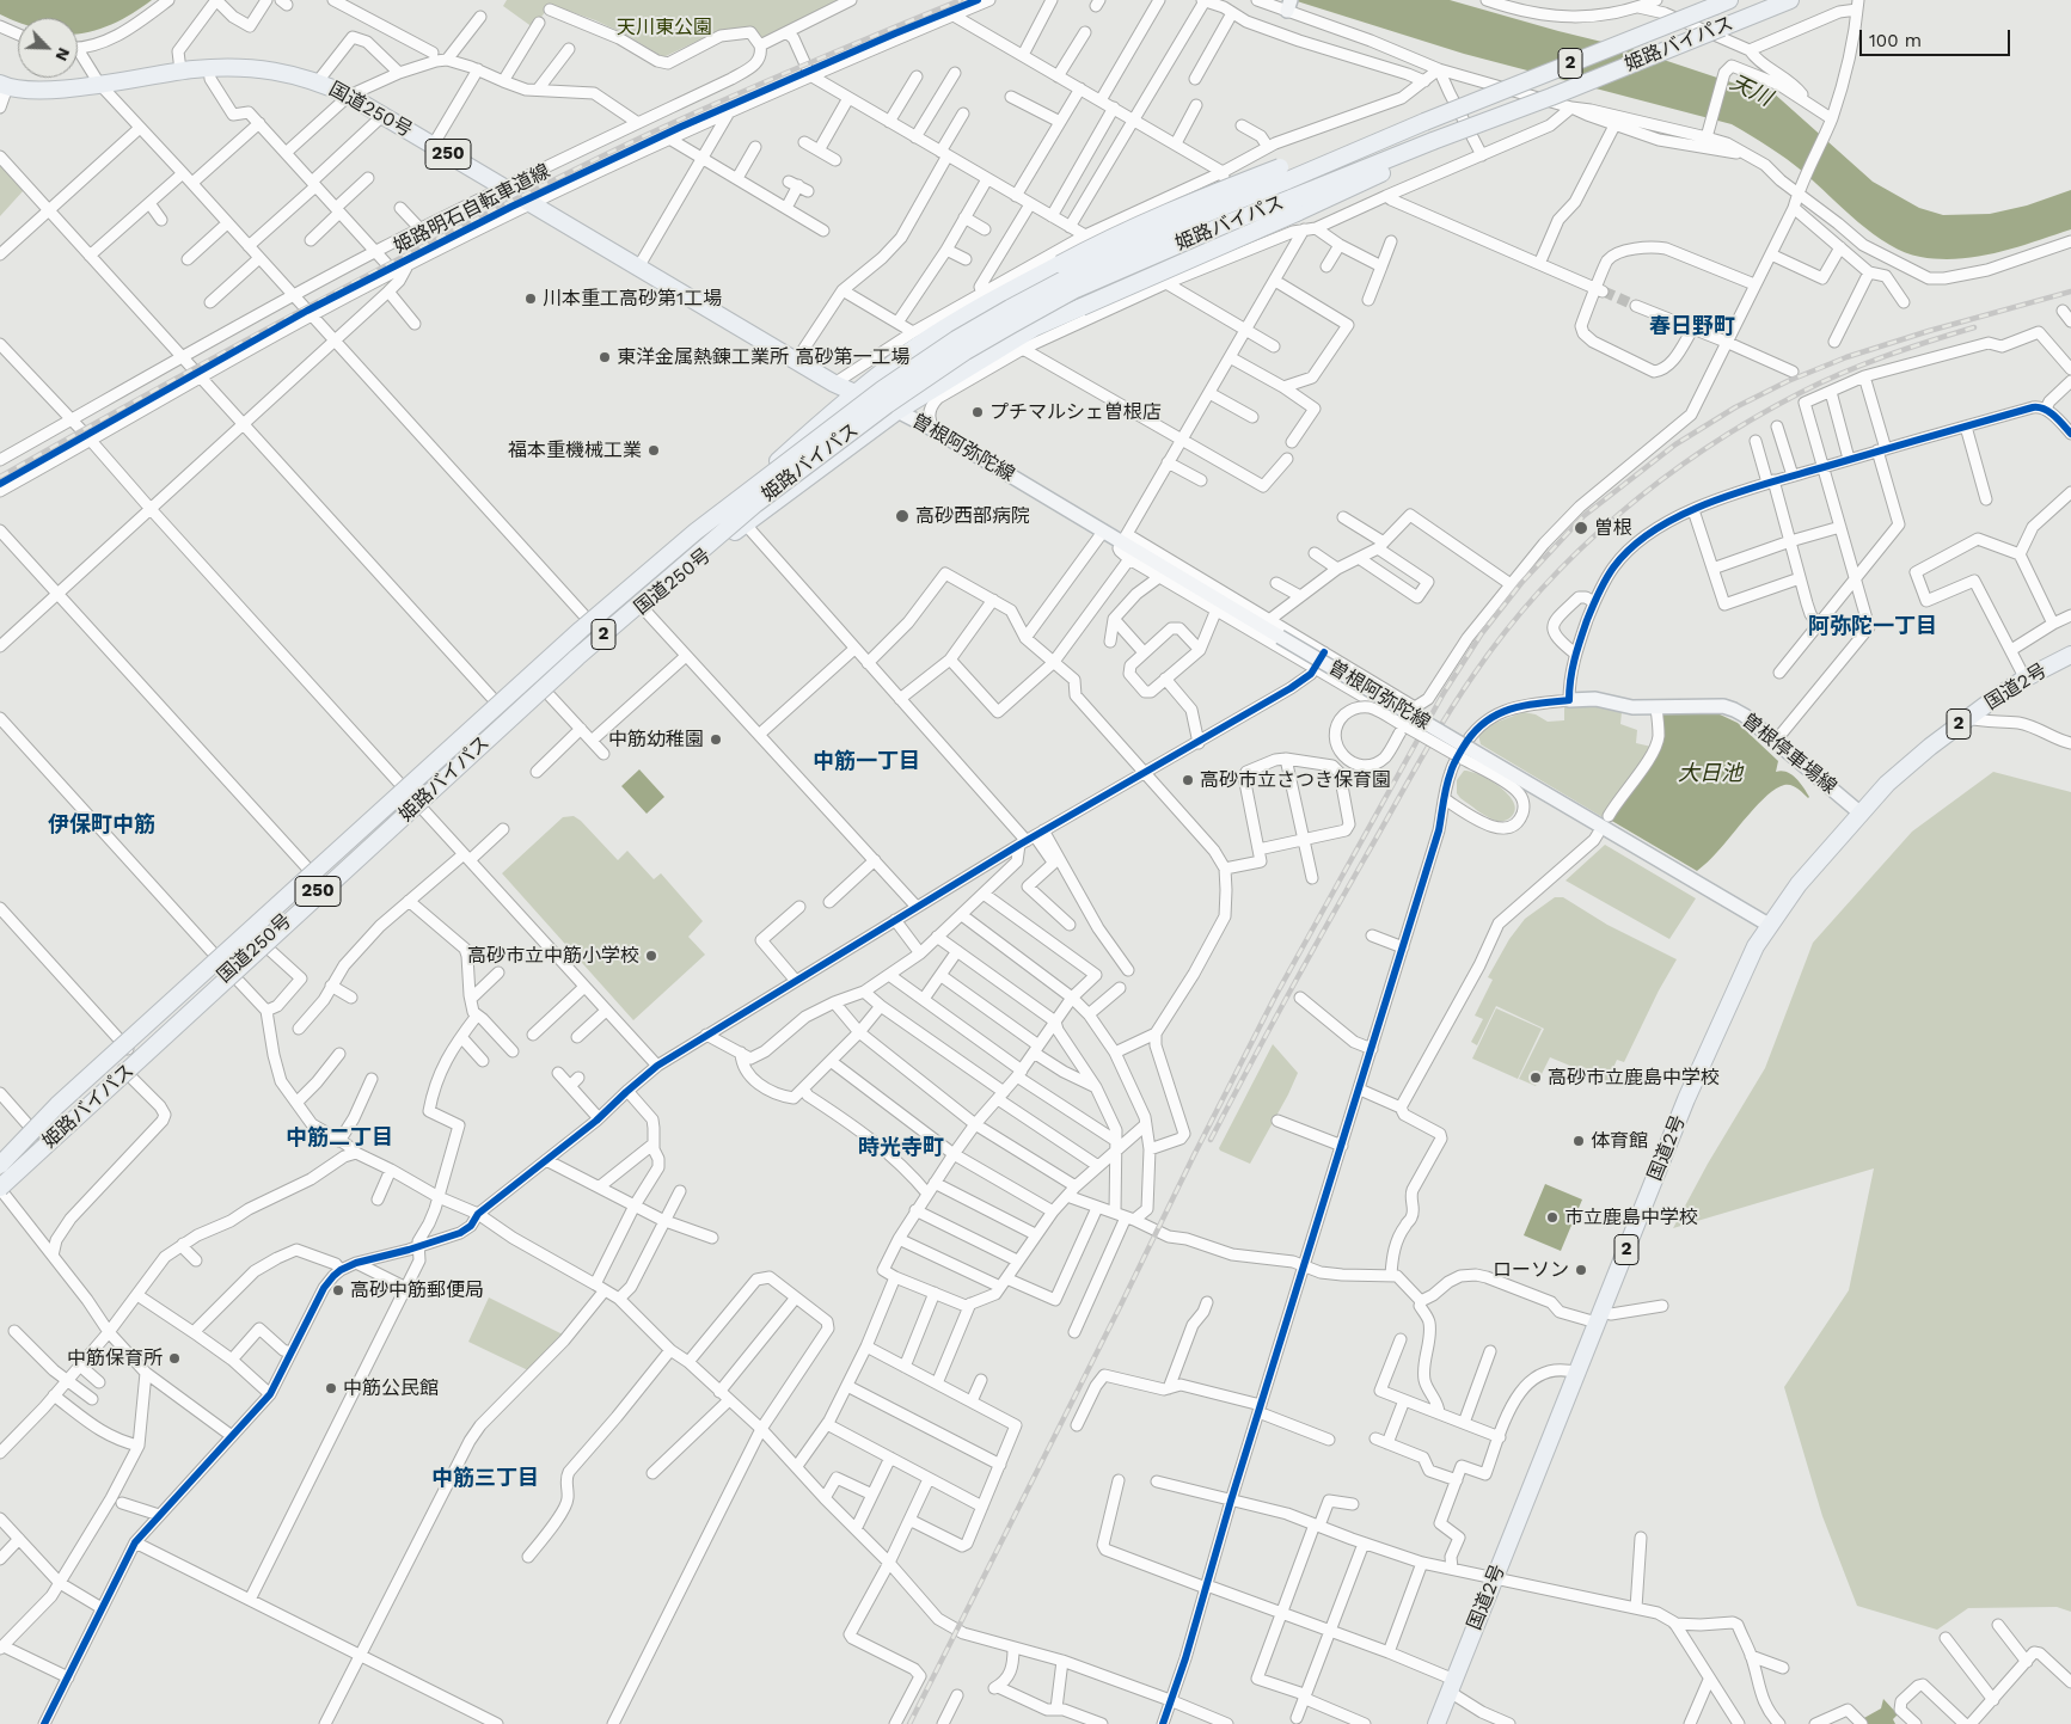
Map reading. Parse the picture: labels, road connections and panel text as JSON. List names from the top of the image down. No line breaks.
{"streets":{"highway":["姫路バイパス","2","国道250号","250","国道2号"],"main road":["曽根阿弥陀線","曽根停車場線"],"cycle path":["姫路明石自転車道線"]},"crossings":[["姫路バイパス","国道250号"],["国道250号","曽根阿弥陀線"],["曽根阿弥陀線","国道2号"],["国道2号","曽根停車場線"]],"districts":["春日野町","阿弥陀一丁目","中筋一丁目","伊保町中筋","中筋二丁目","時光寺町","中筋三丁目"],"water":["天川","大日池"],"parks":["天川東公園"],"places":["川本重工高砂第1工場","東洋金属熱錬工業所 高砂第一工場","プチマルシェ曽根店","福本重機械工業","高砂西部病院","曽根","中筋幼稚園","高砂市立さつき保育園","高砂市立中筋小学校","高砂市立鹿島中学校","体育館","市立鹿島中学校","ローソン","高砂中筋郵便局","中筋保育所","中筋公民館"],"scale_bar":"100 m","north":"bottom right"}
